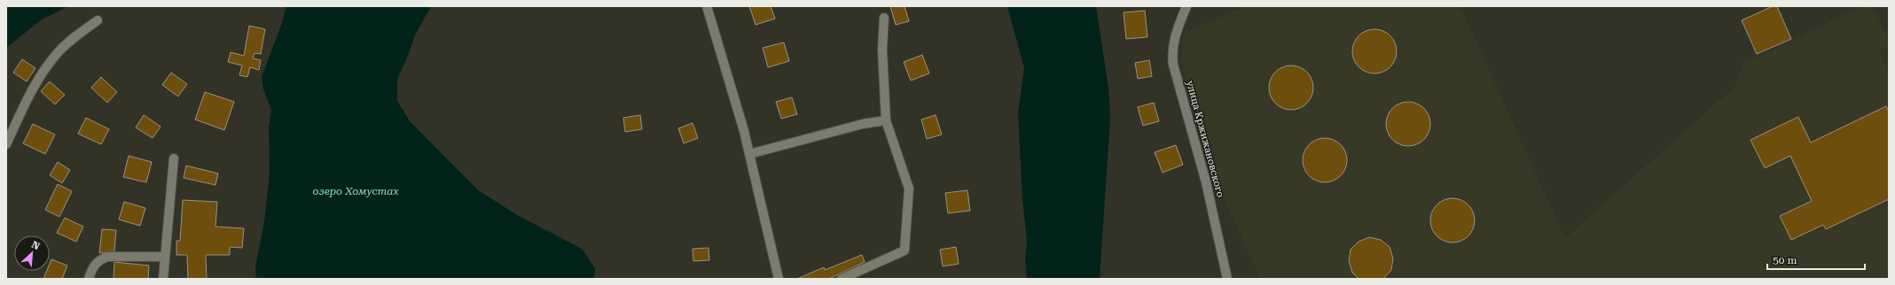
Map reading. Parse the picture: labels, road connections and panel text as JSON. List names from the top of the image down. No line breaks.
{"streets":{"street":["улица Кржижановского"]},"water":["озеро Хомустах"],"scale_bar":"50 m","north":"top right"}
